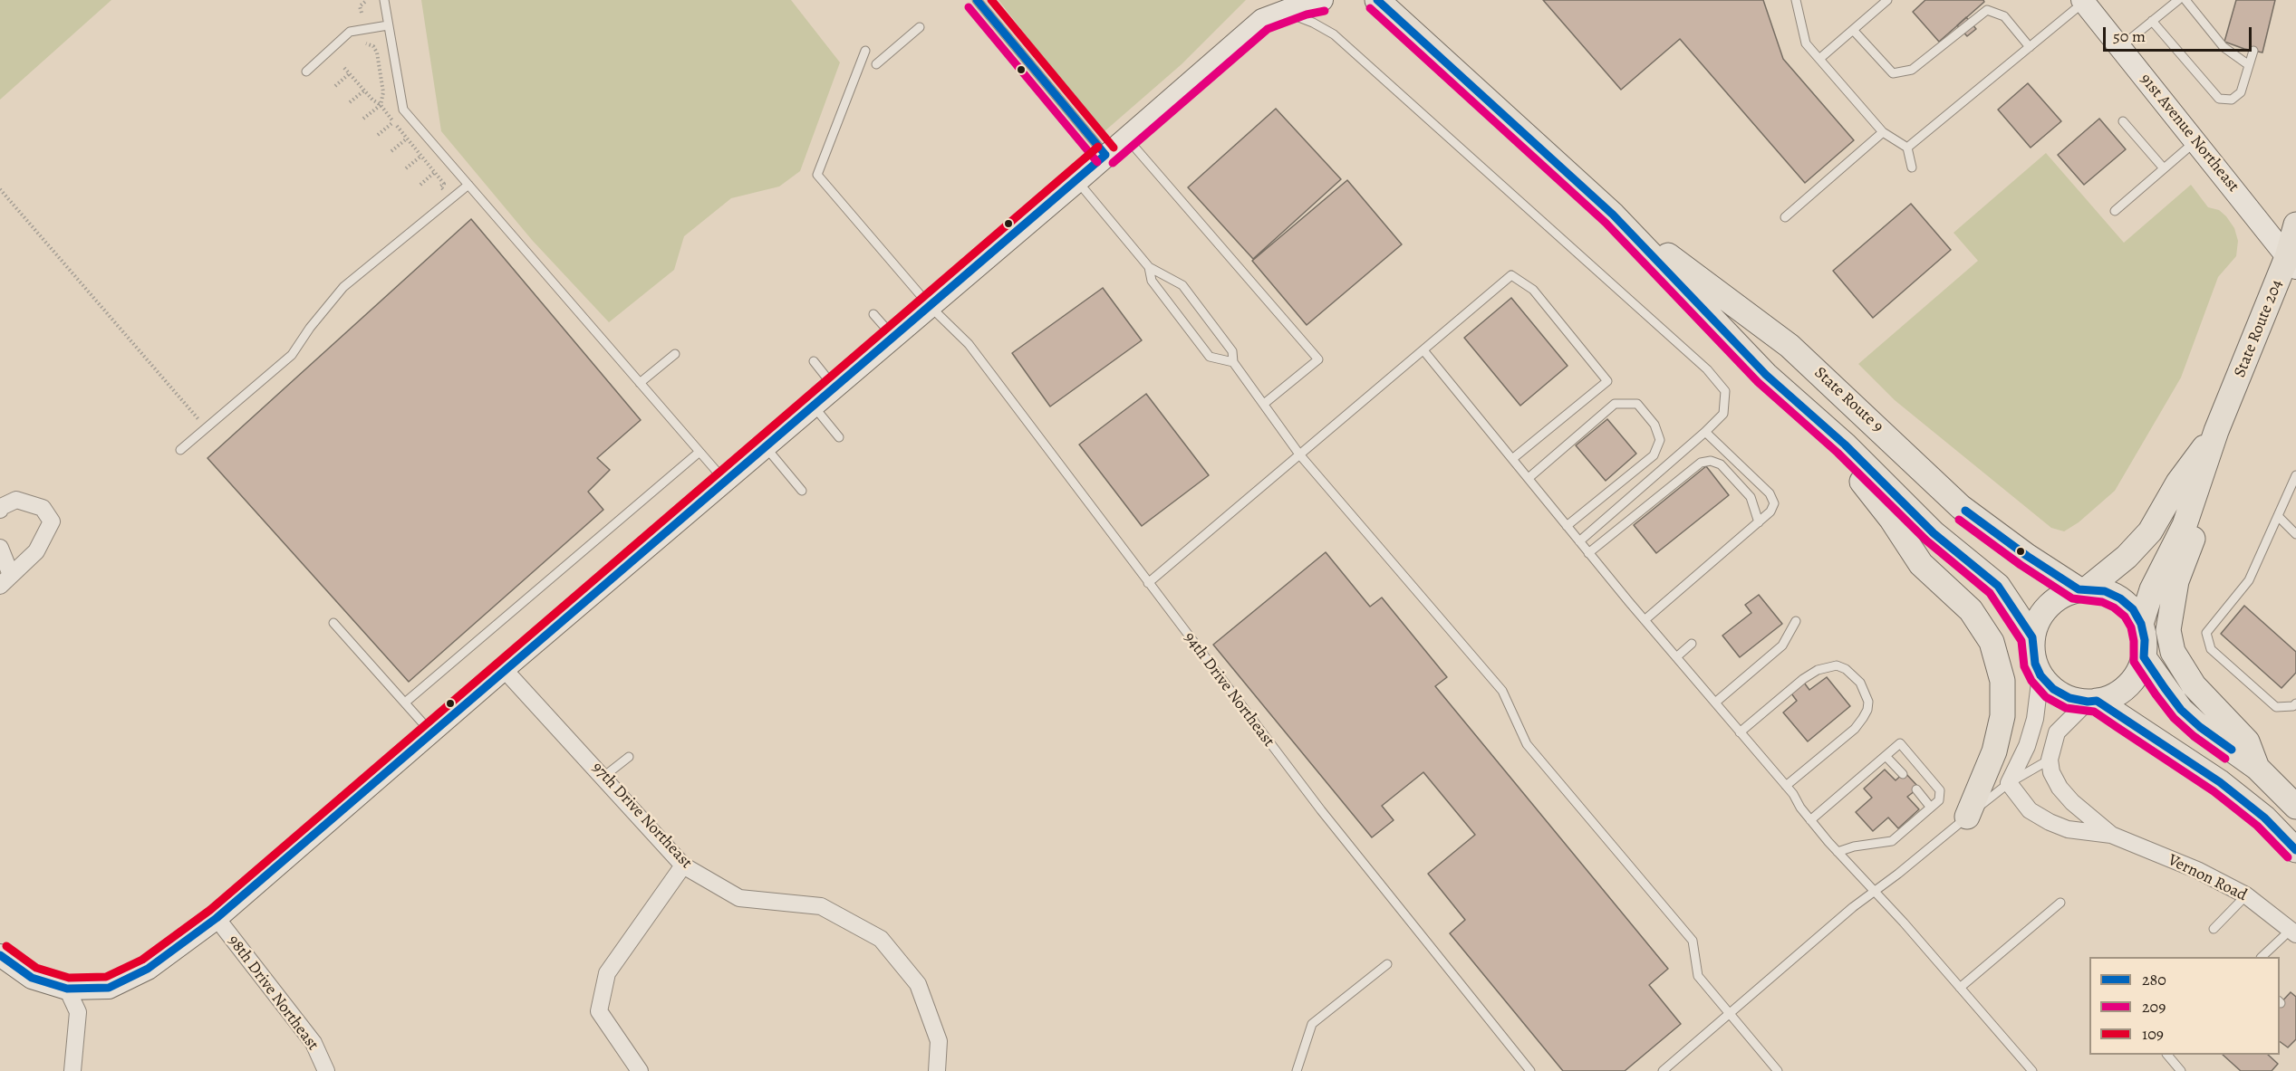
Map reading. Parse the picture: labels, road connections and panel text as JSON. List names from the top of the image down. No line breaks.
{"streets":{"main road":["State Route 204","State Route 9"],"street":["91st Avenue Northeast","97th Drive Northeast","Vernon Road","98th Drive Northeast"],"lane":["94th Drive Northeast"]},"crossings":[["91st Avenue Northeast","State Route 204"],["State Route 204","State Route 9"]],"lines":["transit line 280","transit line 109","transit line 209"],"legend":["280","209","109"],"scale_bar":"50 m"}
